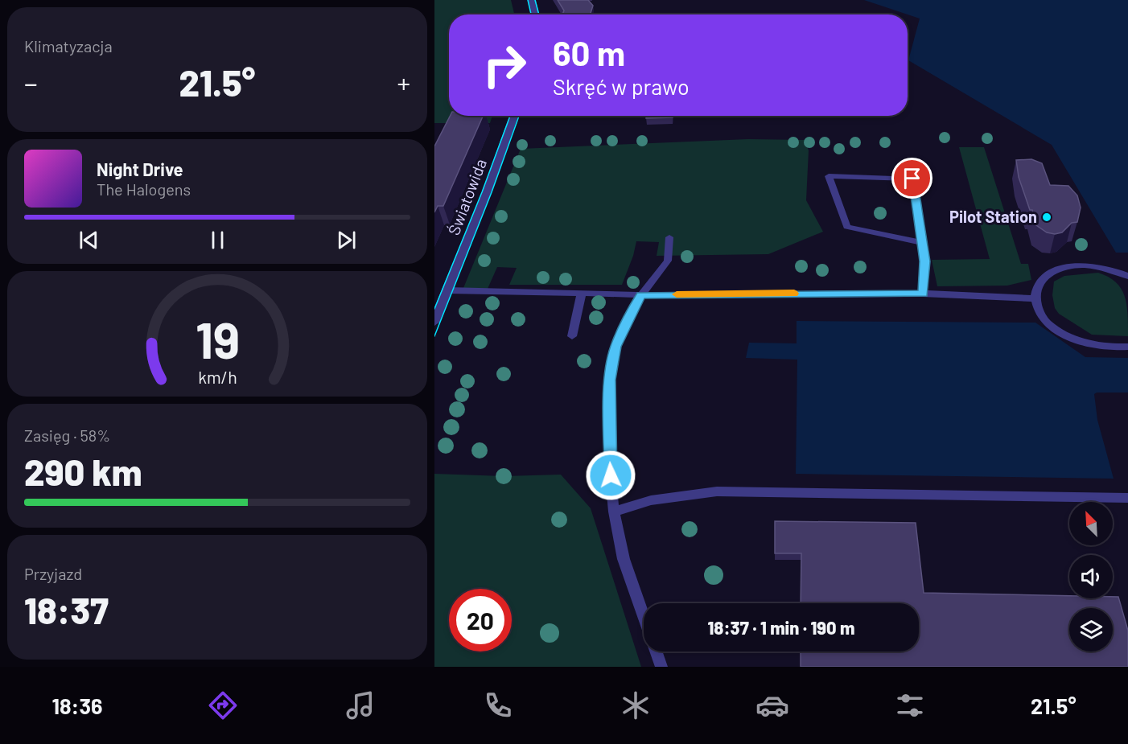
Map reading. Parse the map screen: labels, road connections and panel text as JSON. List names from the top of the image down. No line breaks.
{"streets":{"street":["Światowida"]},"places":["Pilot Station"],"north":"top left","page":{"tile":["Klimatyzacja",["Zasięg · 58%","290 km"],["Przyjazd","18:37"]],"turn":["60 m","Skręć w prawo"],"heat":["−","21.5°","+"],"song":["Night Drive","The Halogens"],"limit":"20","trip":"18:37 · 1 min · 190 m","tabs":["18:36","21.5°"],"gauge":["19","km/h"]}}
